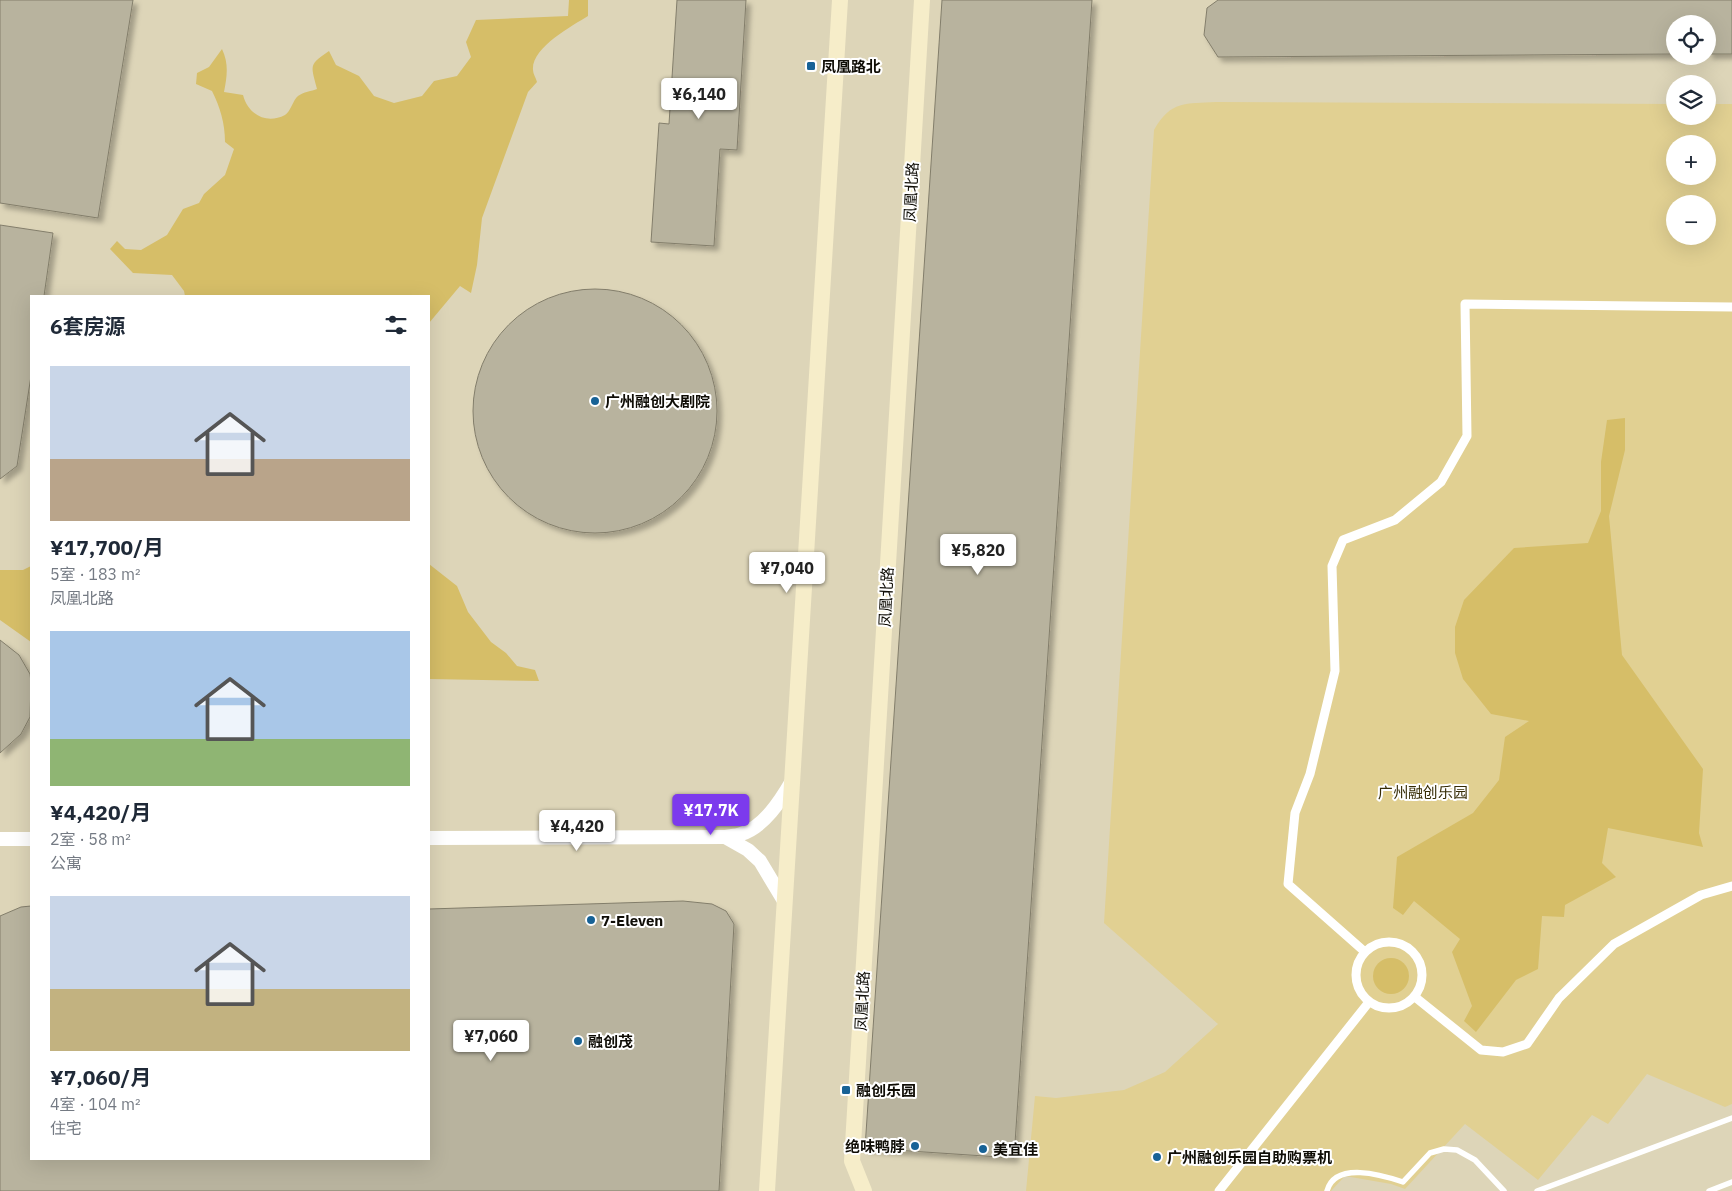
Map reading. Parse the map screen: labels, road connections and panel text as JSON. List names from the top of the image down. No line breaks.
{"streets":{"main road":["凤凰北路"]},"parks":["广州融创乐园"],"places":{"transit":["凤凰路北","融创乐园"],"other":["广州融创大剧院","7-Eleven","融创茂","绝味鸭脖","美宜佳","广州融创乐园自助购票机"]},"page":{"map_buttons":["+","−"],"price":["¥6,140","¥5,820","¥7,040","¥17.7K","¥4,420","¥7,060"],"heading":"6套房源","list":[{"name":"¥17,700/月","note":"5室 · 183 m² · 凤凰北路"},{"name":"¥4,420/月","note":"2室 · 58 m² · 公寓"},{"name":"¥7,060/月","note":"4室 · 104 m² · 住宅"}]}}
